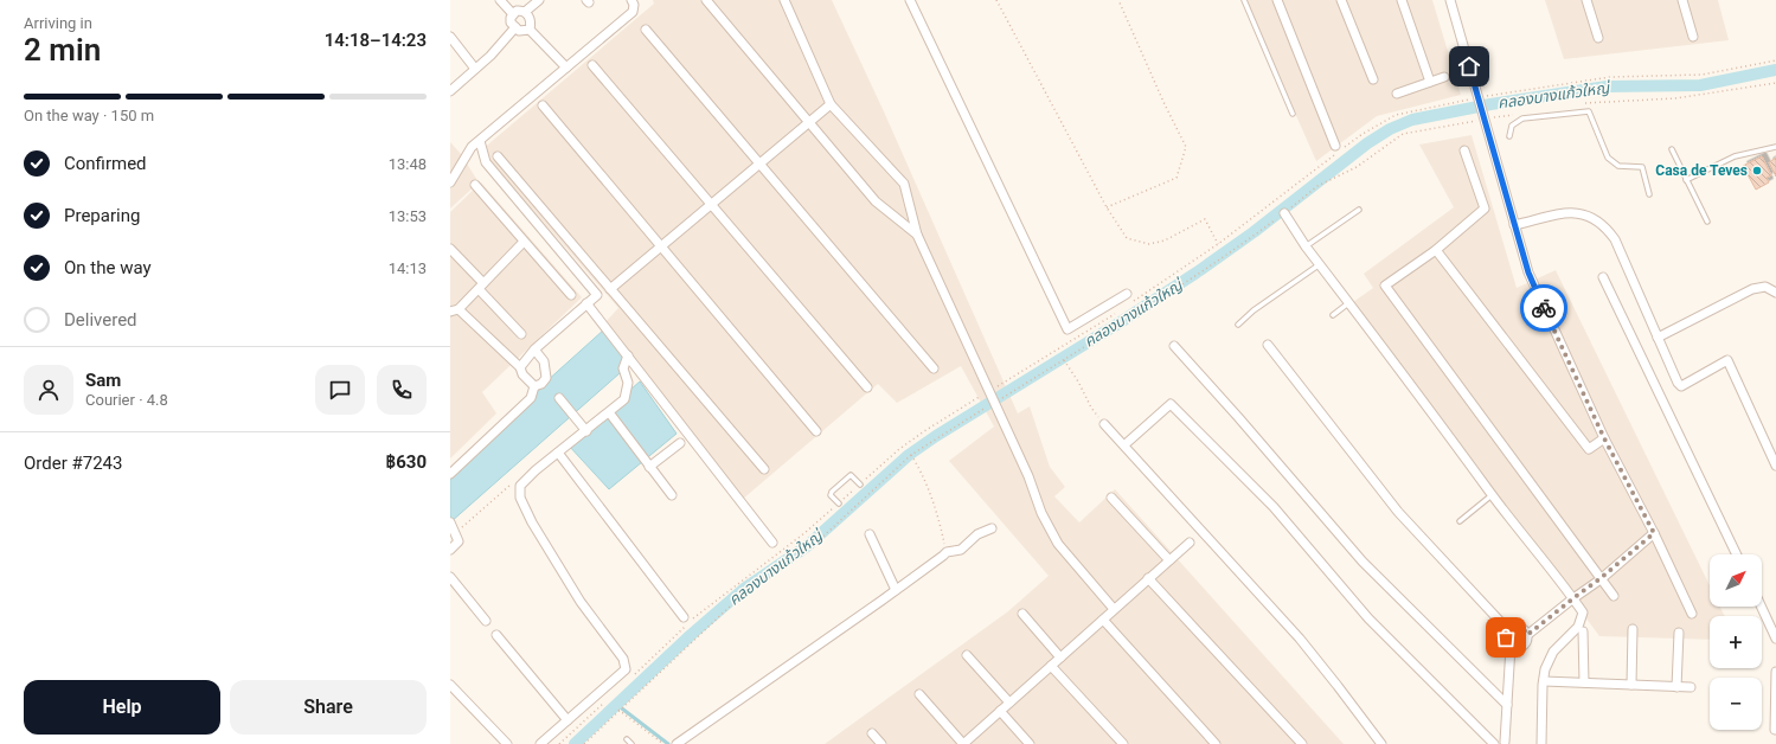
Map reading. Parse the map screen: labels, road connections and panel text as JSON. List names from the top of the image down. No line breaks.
{"water":["คลองบางแก้วใหญ่"],"places":["Casa de Teves"],"north":"top right","page":{"heading":["2 min","Arriving in","14:18–14:23"],"panel":["Sam","Courier · 4.8","Order #7243","฿630"],"bar":"On the way · 150 m","list":[["Confirmed","13:48"],["Preparing","13:53"],["On the way","14:13"],"Delivered"],"map_buttons":["+","−"],"buttons":["Help","Share"]}}
